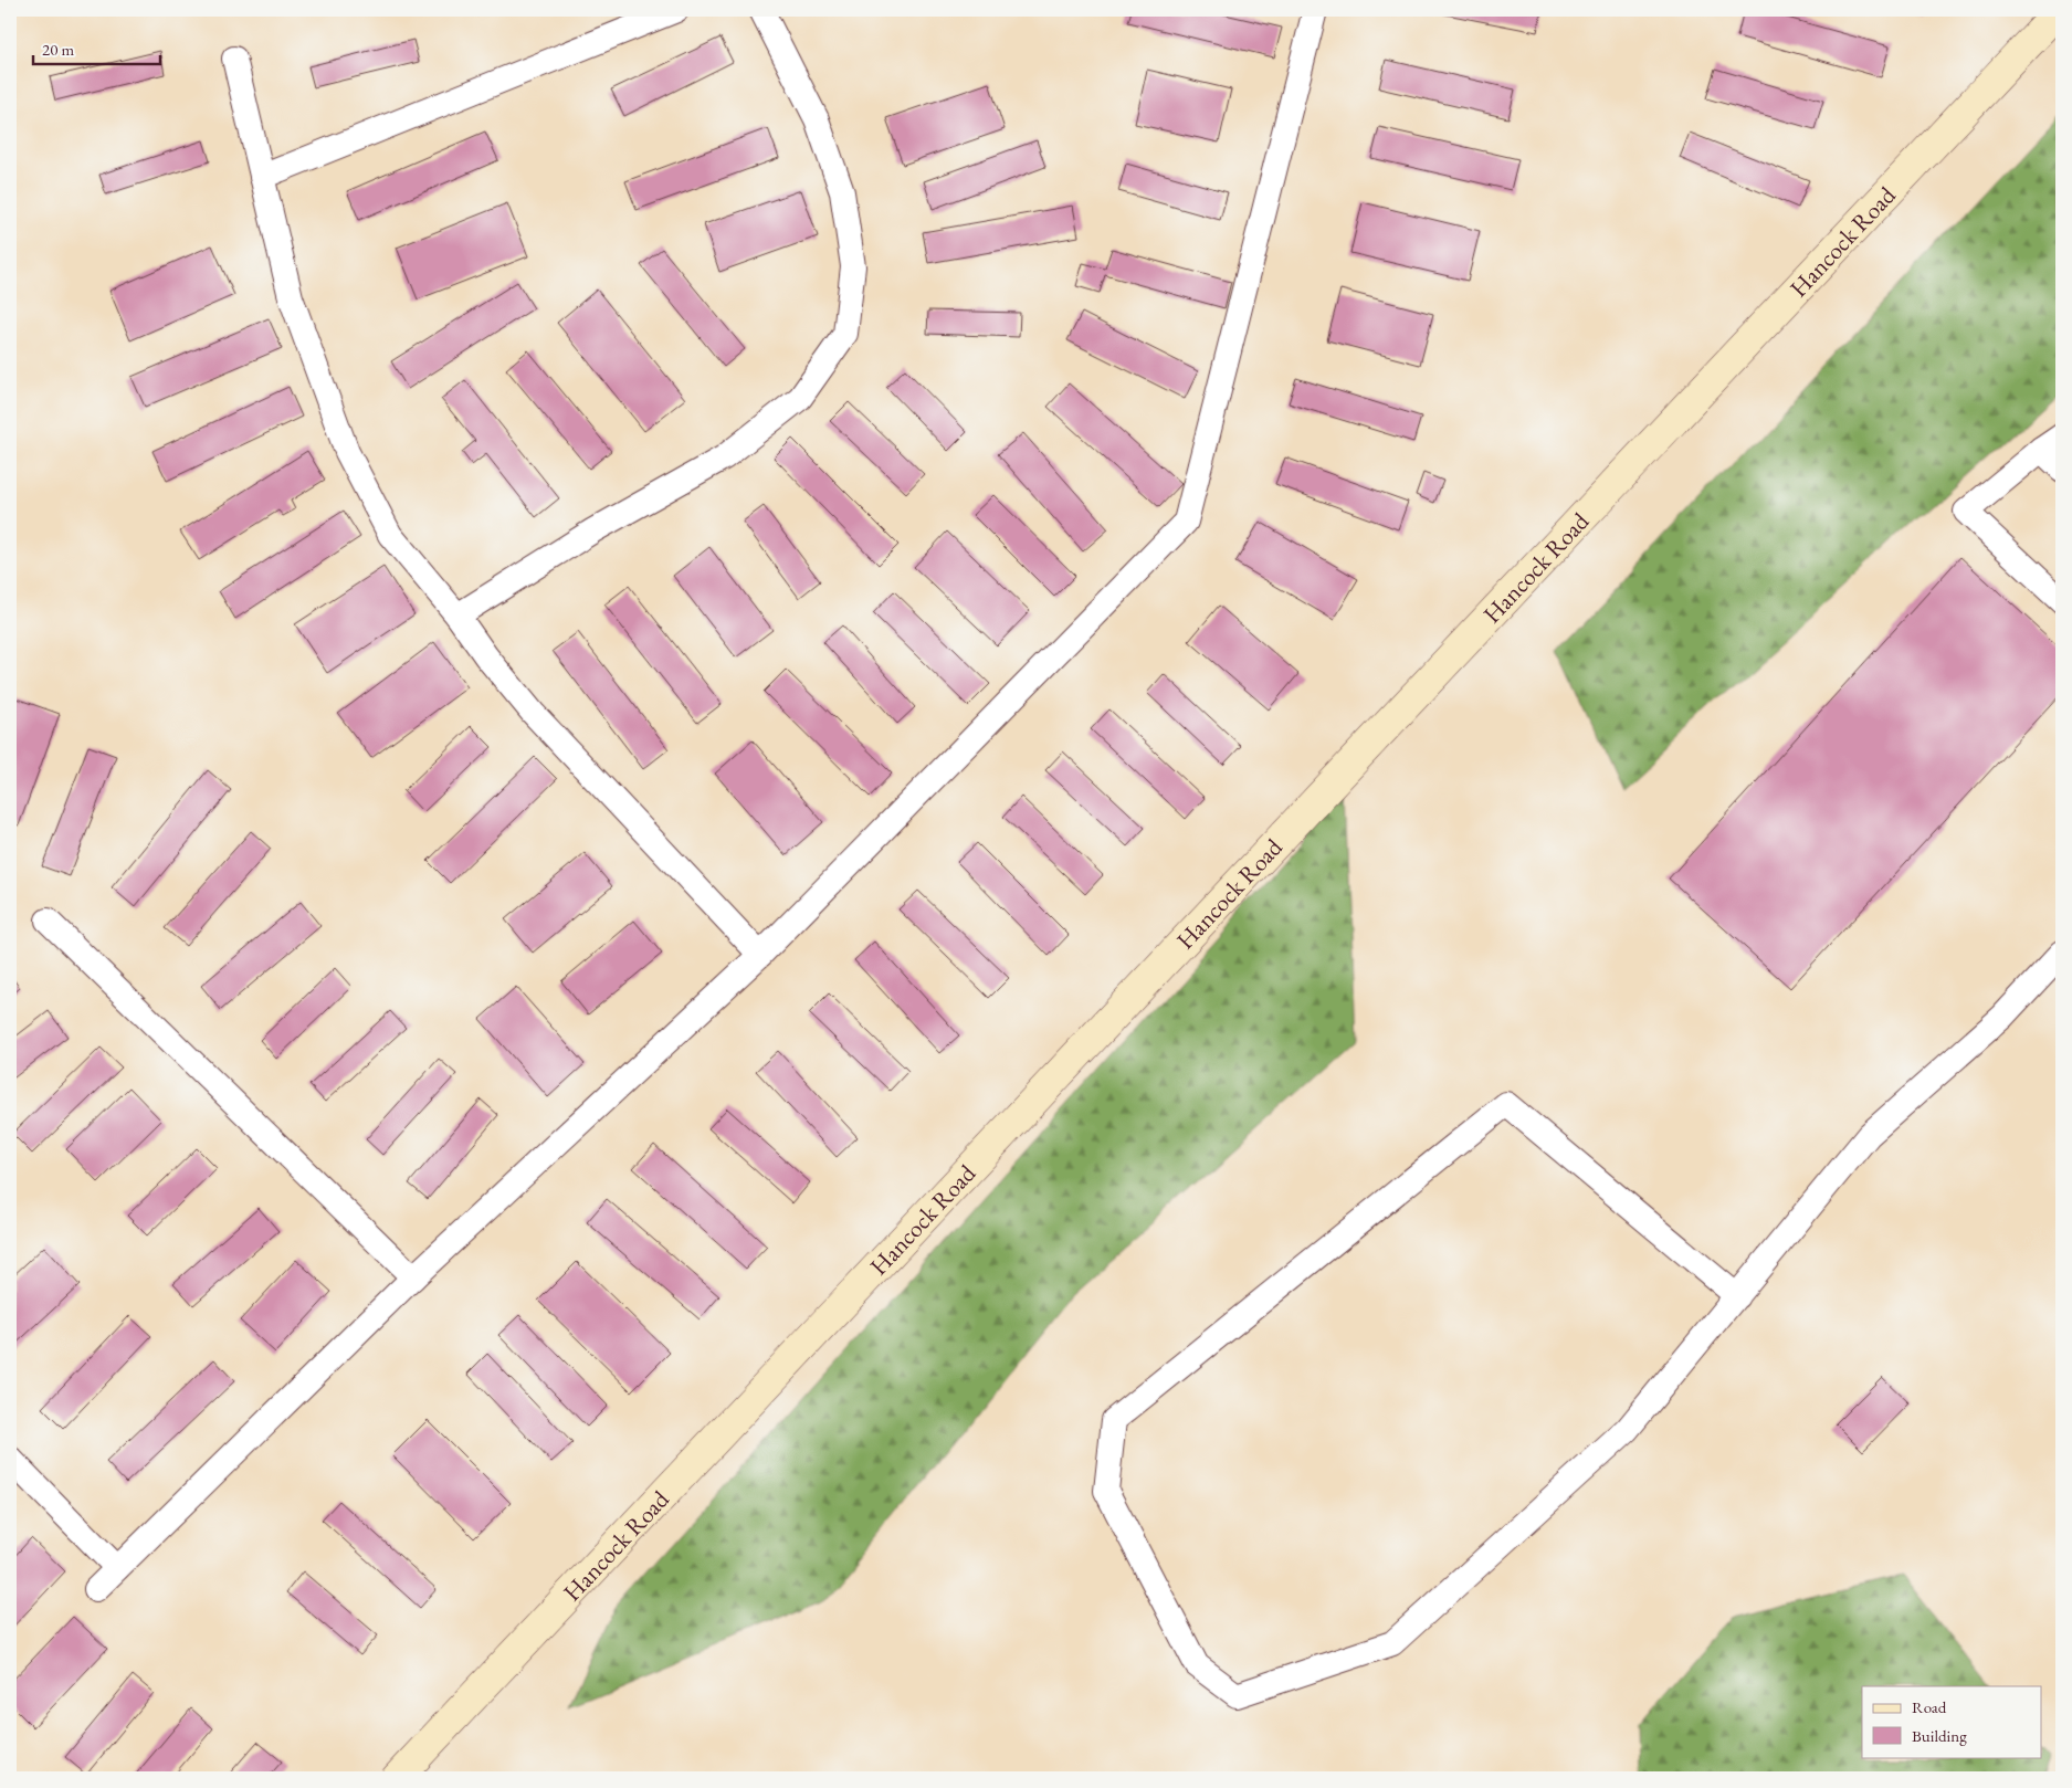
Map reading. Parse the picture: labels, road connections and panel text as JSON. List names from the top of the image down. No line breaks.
{"streets":{"street":["Hancock Road"]},"legend":["Road","Building"],"scale_bar":"20 m"}
